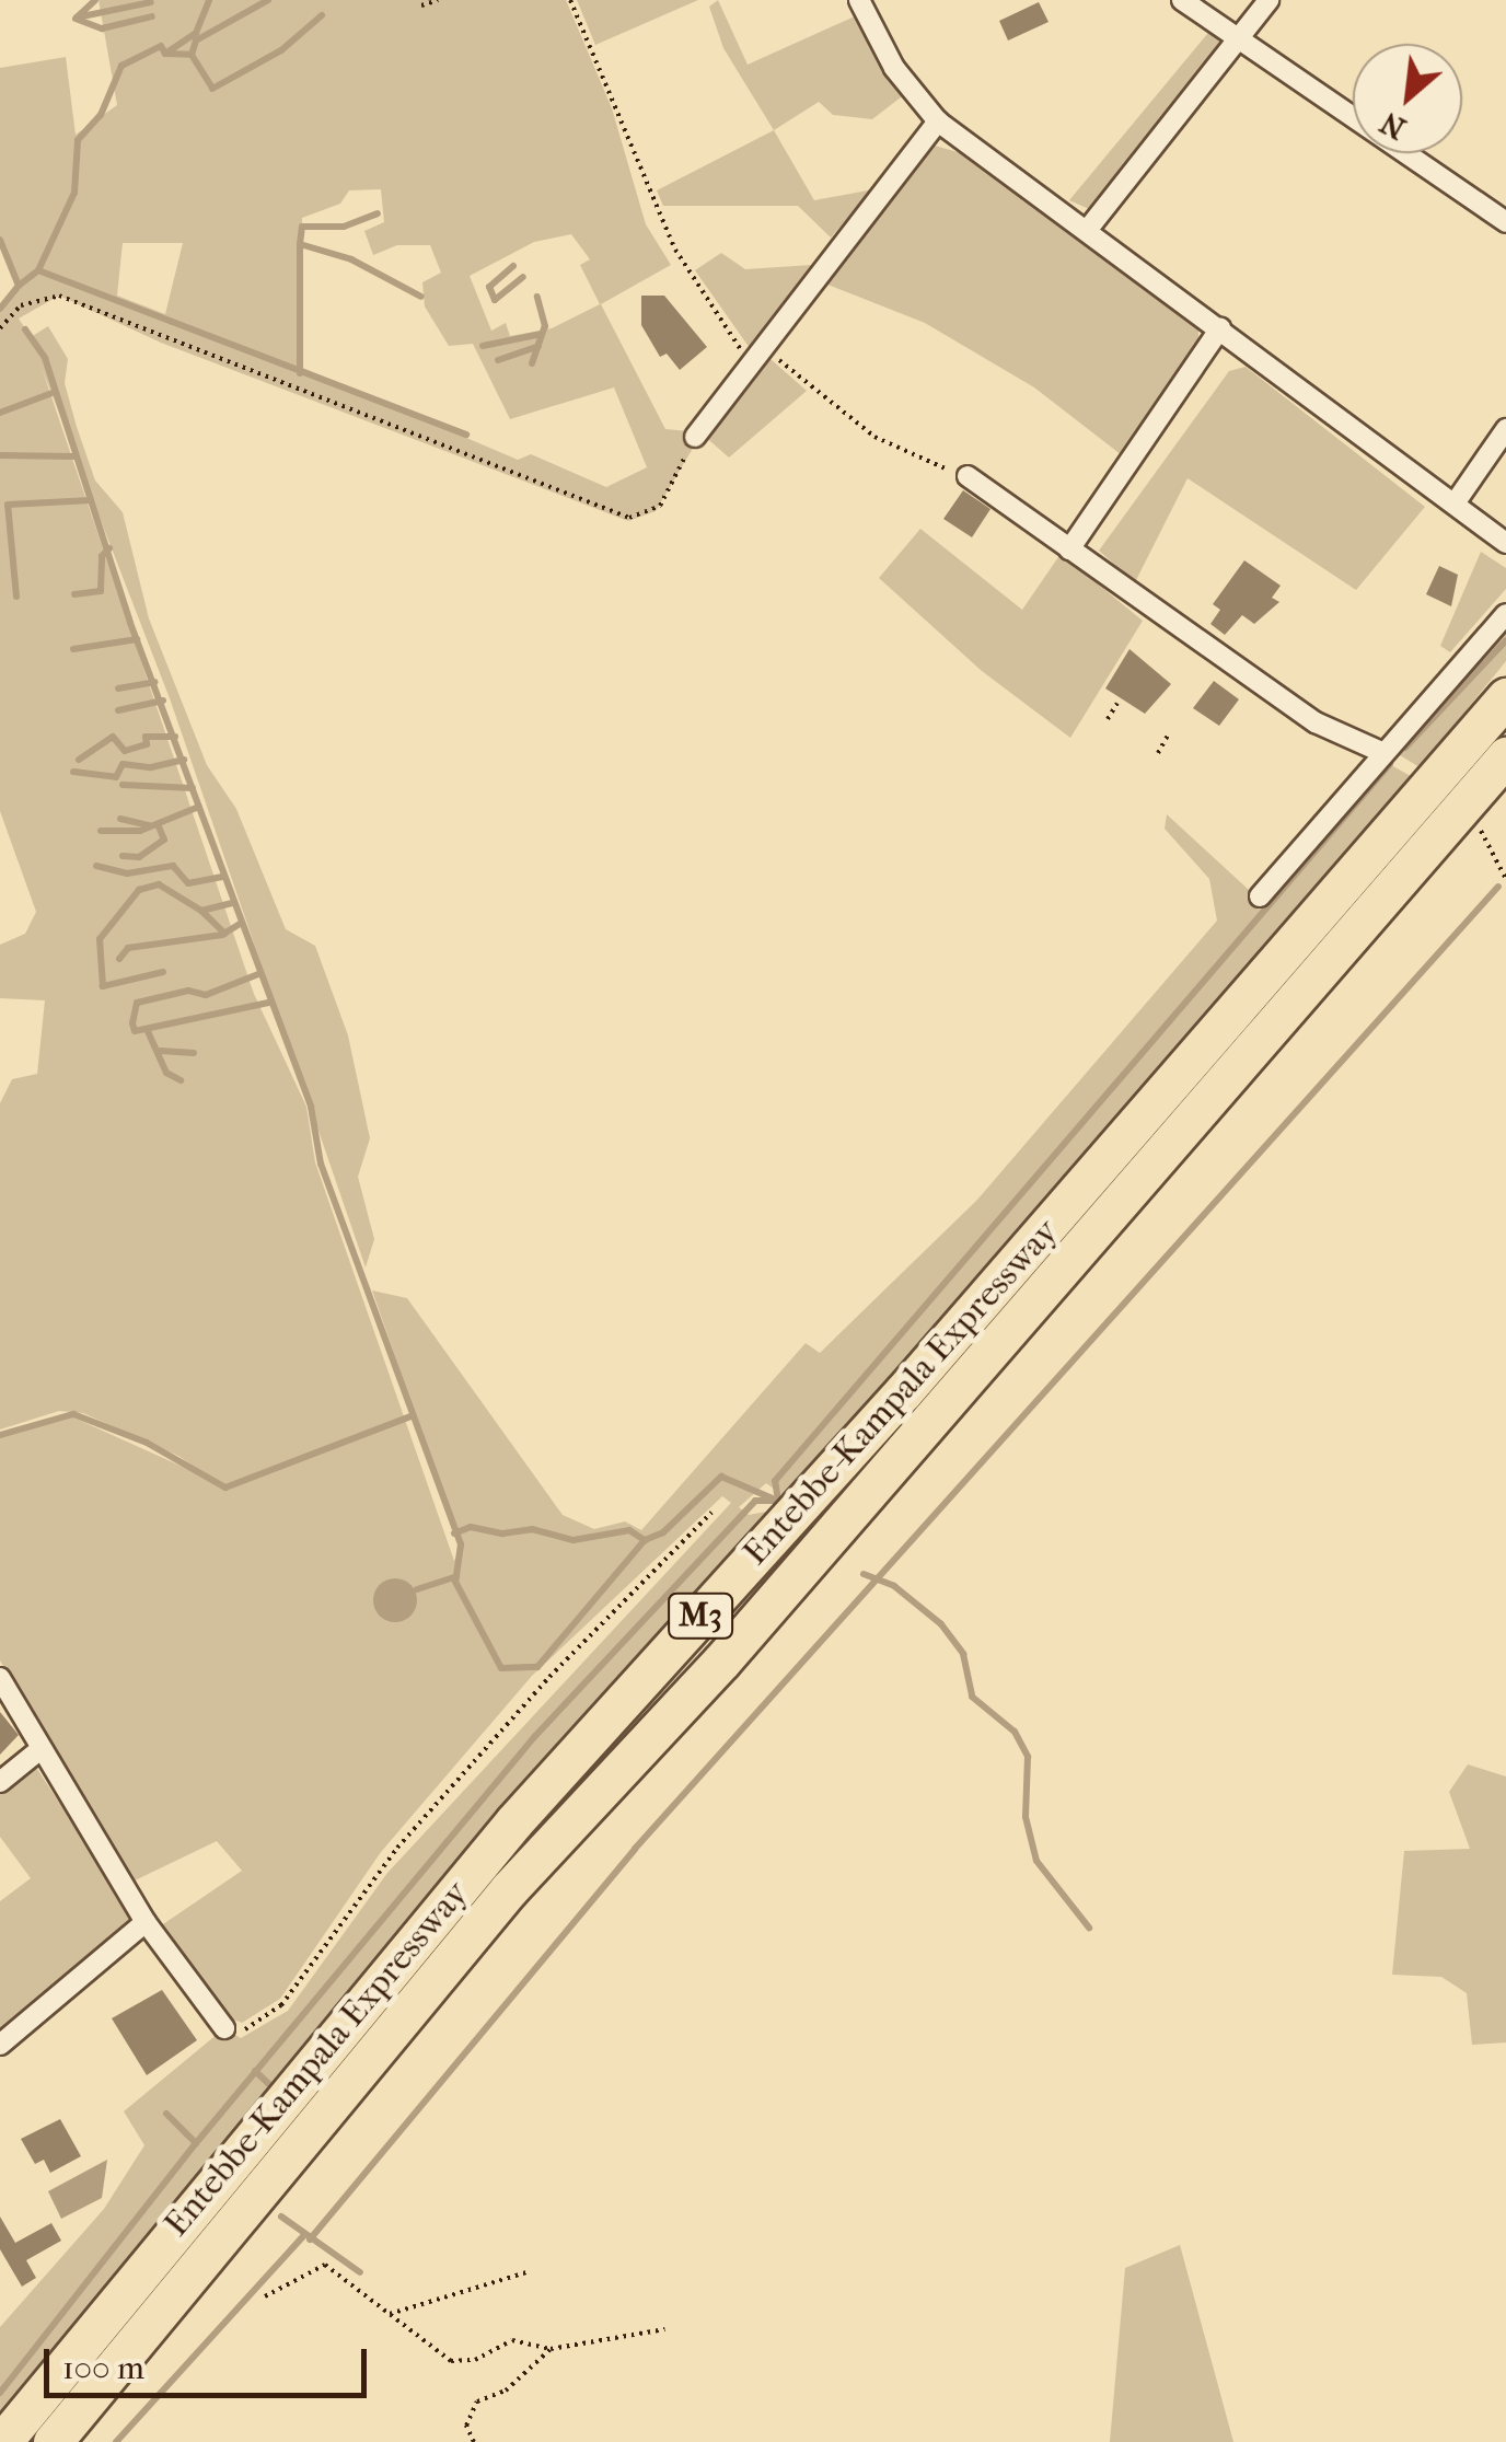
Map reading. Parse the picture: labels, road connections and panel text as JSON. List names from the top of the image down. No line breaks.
{"streets":{"highway":["Entebbe-Kampala Expressway","M3"]},"scale_bar":"100 m","north":"bottom left"}
